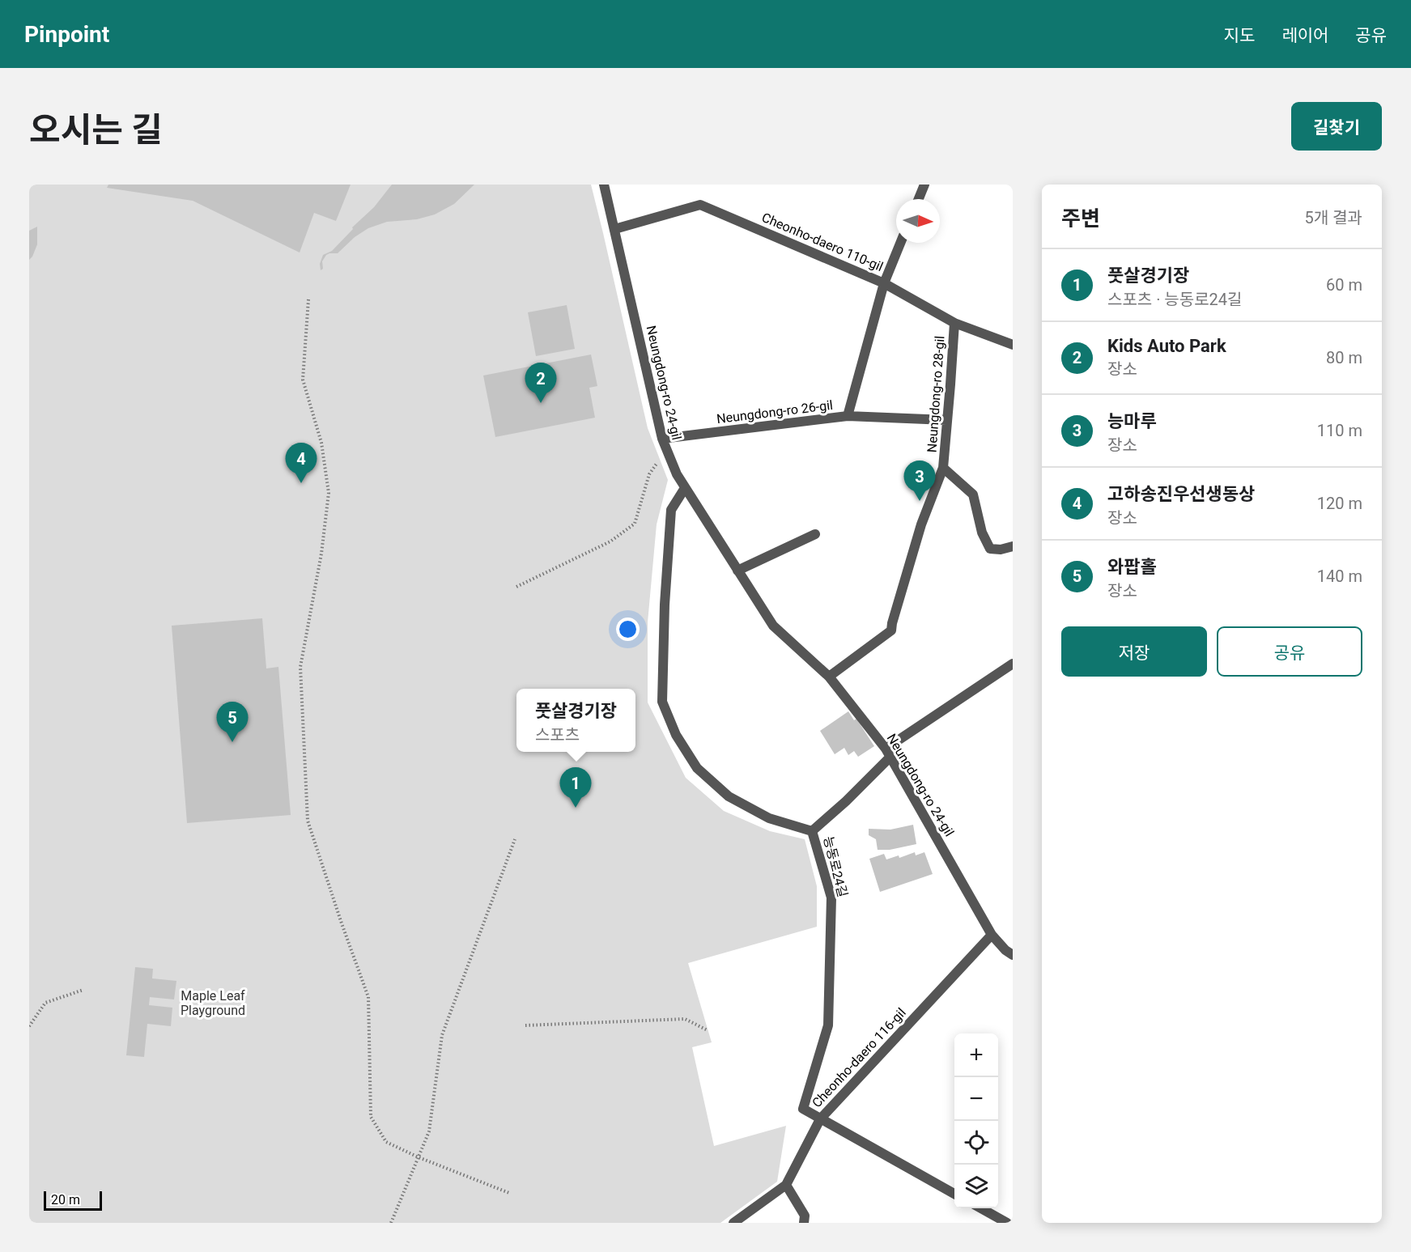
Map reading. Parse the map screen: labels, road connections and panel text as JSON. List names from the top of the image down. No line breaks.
{"streets":{"street":["Cheonho-daero 110-gil","Neungdong-ro 24-gil","Neungdong-ro 28-gil","Neungdong-ro 26-gil","능동로24길","Cheonho-daero 116-gil"]},"crossings":[["Cheonho-daero 110-gil","Neungdong-ro 24-gil"],["Cheonho-daero 110-gil","Neungdong-ro 28-gil"],["Cheonho-daero 110-gil","Neungdong-ro 26-gil"],["Neungdong-ro 24-gil","Neungdong-ro 28-gil"],["Neungdong-ro 24-gil","Neungdong-ro 26-gil"],["Neungdong-ro 24-gil","능동로24길"],["Neungdong-ro 24-gil","Cheonho-daero 116-gil"],["능동로24길","Cheonho-daero 116-gil"]],"parks":["Maple Leaf Playground"],"scale_bar":"20 m","north":"right","page":{"header":"Pinpoint","nav":["지도","레이어","공유"],"title":"오시는 길","buttons":["길찾기",["저장","공유"]],"heading":["주변","5개 결과"],"list":[{"mark":"1","name":"풋살경기장","note":"스포츠 · 능동로24길","value":"60 m"},{"mark":"2","name":"Kids Auto Park","note":"장소","value":"80 m"},{"mark":"3","name":"능마루","note":"장소","value":"110 m"},{"mark":"4","name":"고하송진우선생동상","note":"장소","value":"120 m"},{"mark":"5","name":"와팝홀","note":"장소","value":"140 m"}],"pins":["2","4","3","5","1"],"popup":["풋살경기장","스포츠"],"map_buttons":["+","−"],"scale":"20 m"}}
